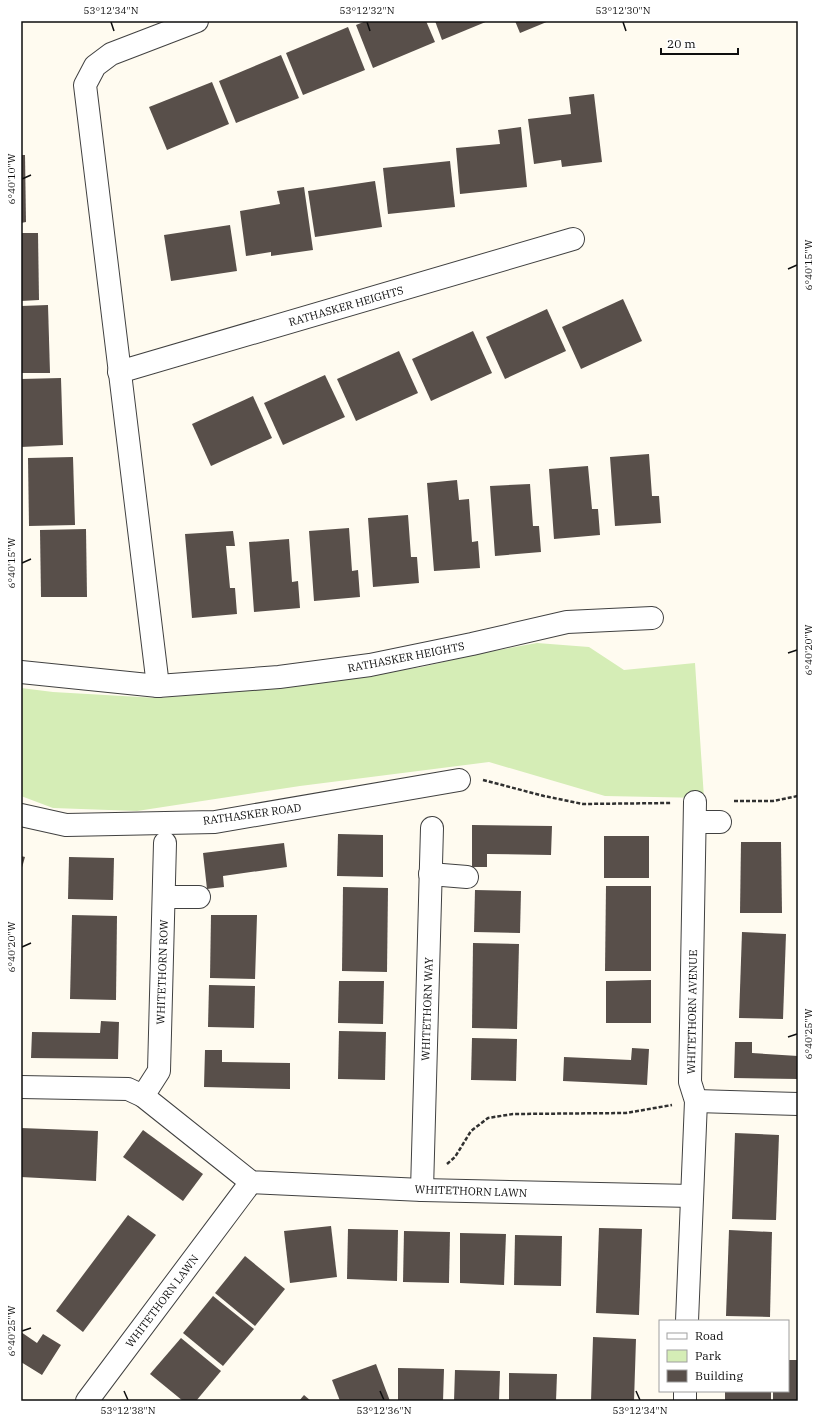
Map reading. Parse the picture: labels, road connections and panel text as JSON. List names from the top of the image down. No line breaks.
{"streets":{"street":["RATHASKER HEIGHTS","RATHASKER ROAD","WHITETHORN ROW","WHITETHORN WAY","WHITETHORN AVENUE","WHITETHORN LAWN"]},"crossings":[["WHITETHORN WAY","WHITETHORN LAWN"],["WHITETHORN AVENUE","WHITETHORN LAWN"]],"legend":["Road","Park","Building"],"scale_bar":"20 m","coordinates":["53°12'34\"N","53°12'32\"N","53°12'30\"N","6°40'10\"W","6°40'15\"W","6°40'20\"W","6°40'25\"W","53°12'38\"N","53°12'36\"N"]}
